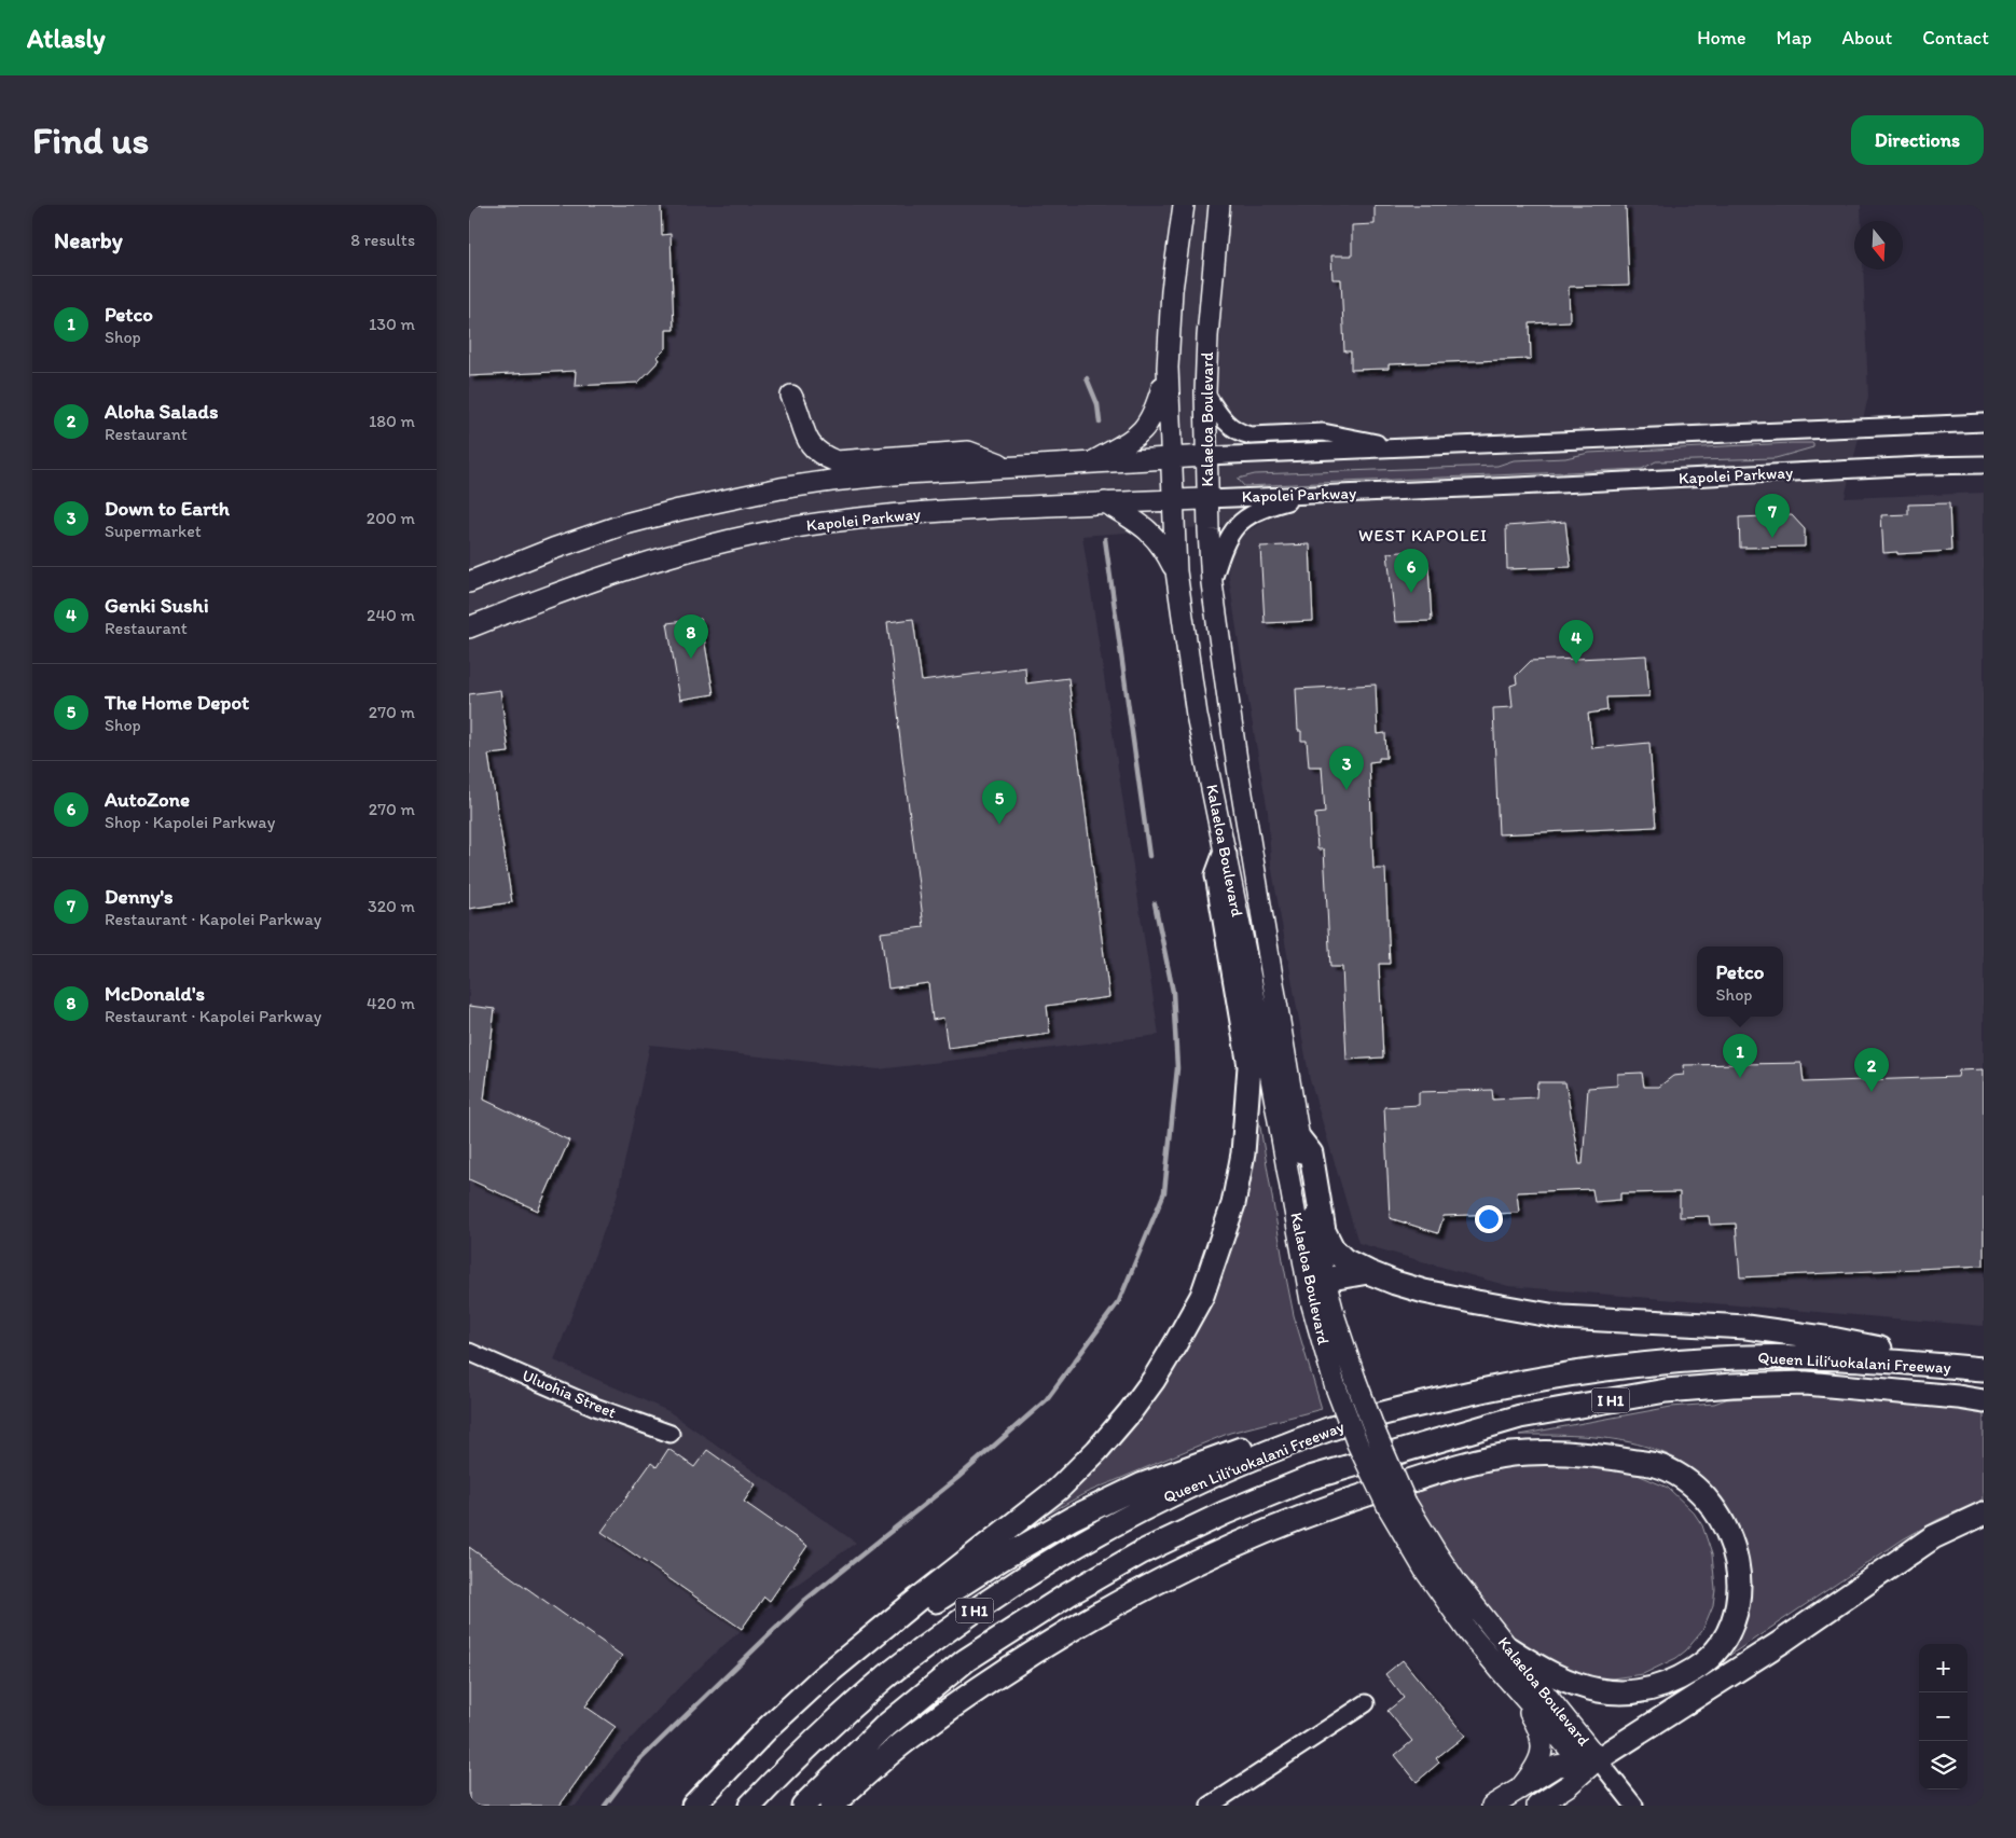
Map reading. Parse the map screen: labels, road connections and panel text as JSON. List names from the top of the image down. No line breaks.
{"streets":{"highway":["Queen Liliʻuokalani Freeway","I H1"],"main road":["Kalaeloa Boulevard","Kapolei Parkway"],"street":["Uluohia Street"]},"crossings":[["Kalaeloa Boulevard","Kapolei Parkway"]],"districts":["WEST KAPOLEI"],"north":"bottom","page":{"header":"Atlasly","nav":["Home","Map","About","Contact"],"buttons":"Directions","title":"Find us","heading":["Nearby","8 results"],"list":[{"mark":"1","name":"Petco","note":"Shop","value":"130 m"},{"mark":"2","name":"Aloha Salads","note":"Restaurant","value":"180 m"},{"mark":"3","name":"Down to Earth","note":"Supermarket","value":"200 m"},{"mark":"4","name":"Genki Sushi","note":"Restaurant","value":"240 m"},{"mark":"5","name":"The Home Depot","note":"Shop","value":"270 m"},{"mark":"6","name":"AutoZone","note":"Shop · Kapolei Parkway","value":"270 m"},{"mark":"7","name":"Denny's","note":"Restaurant · Kapolei Parkway","value":"320 m"},{"mark":"8","name":"McDonald's","note":"Restaurant · Kapolei Parkway","value":"420 m"}],"pins":["7","6","8","4","3","5","1","2"],"popup":["Petco","Shop"],"map_buttons":["+","−"]}}
